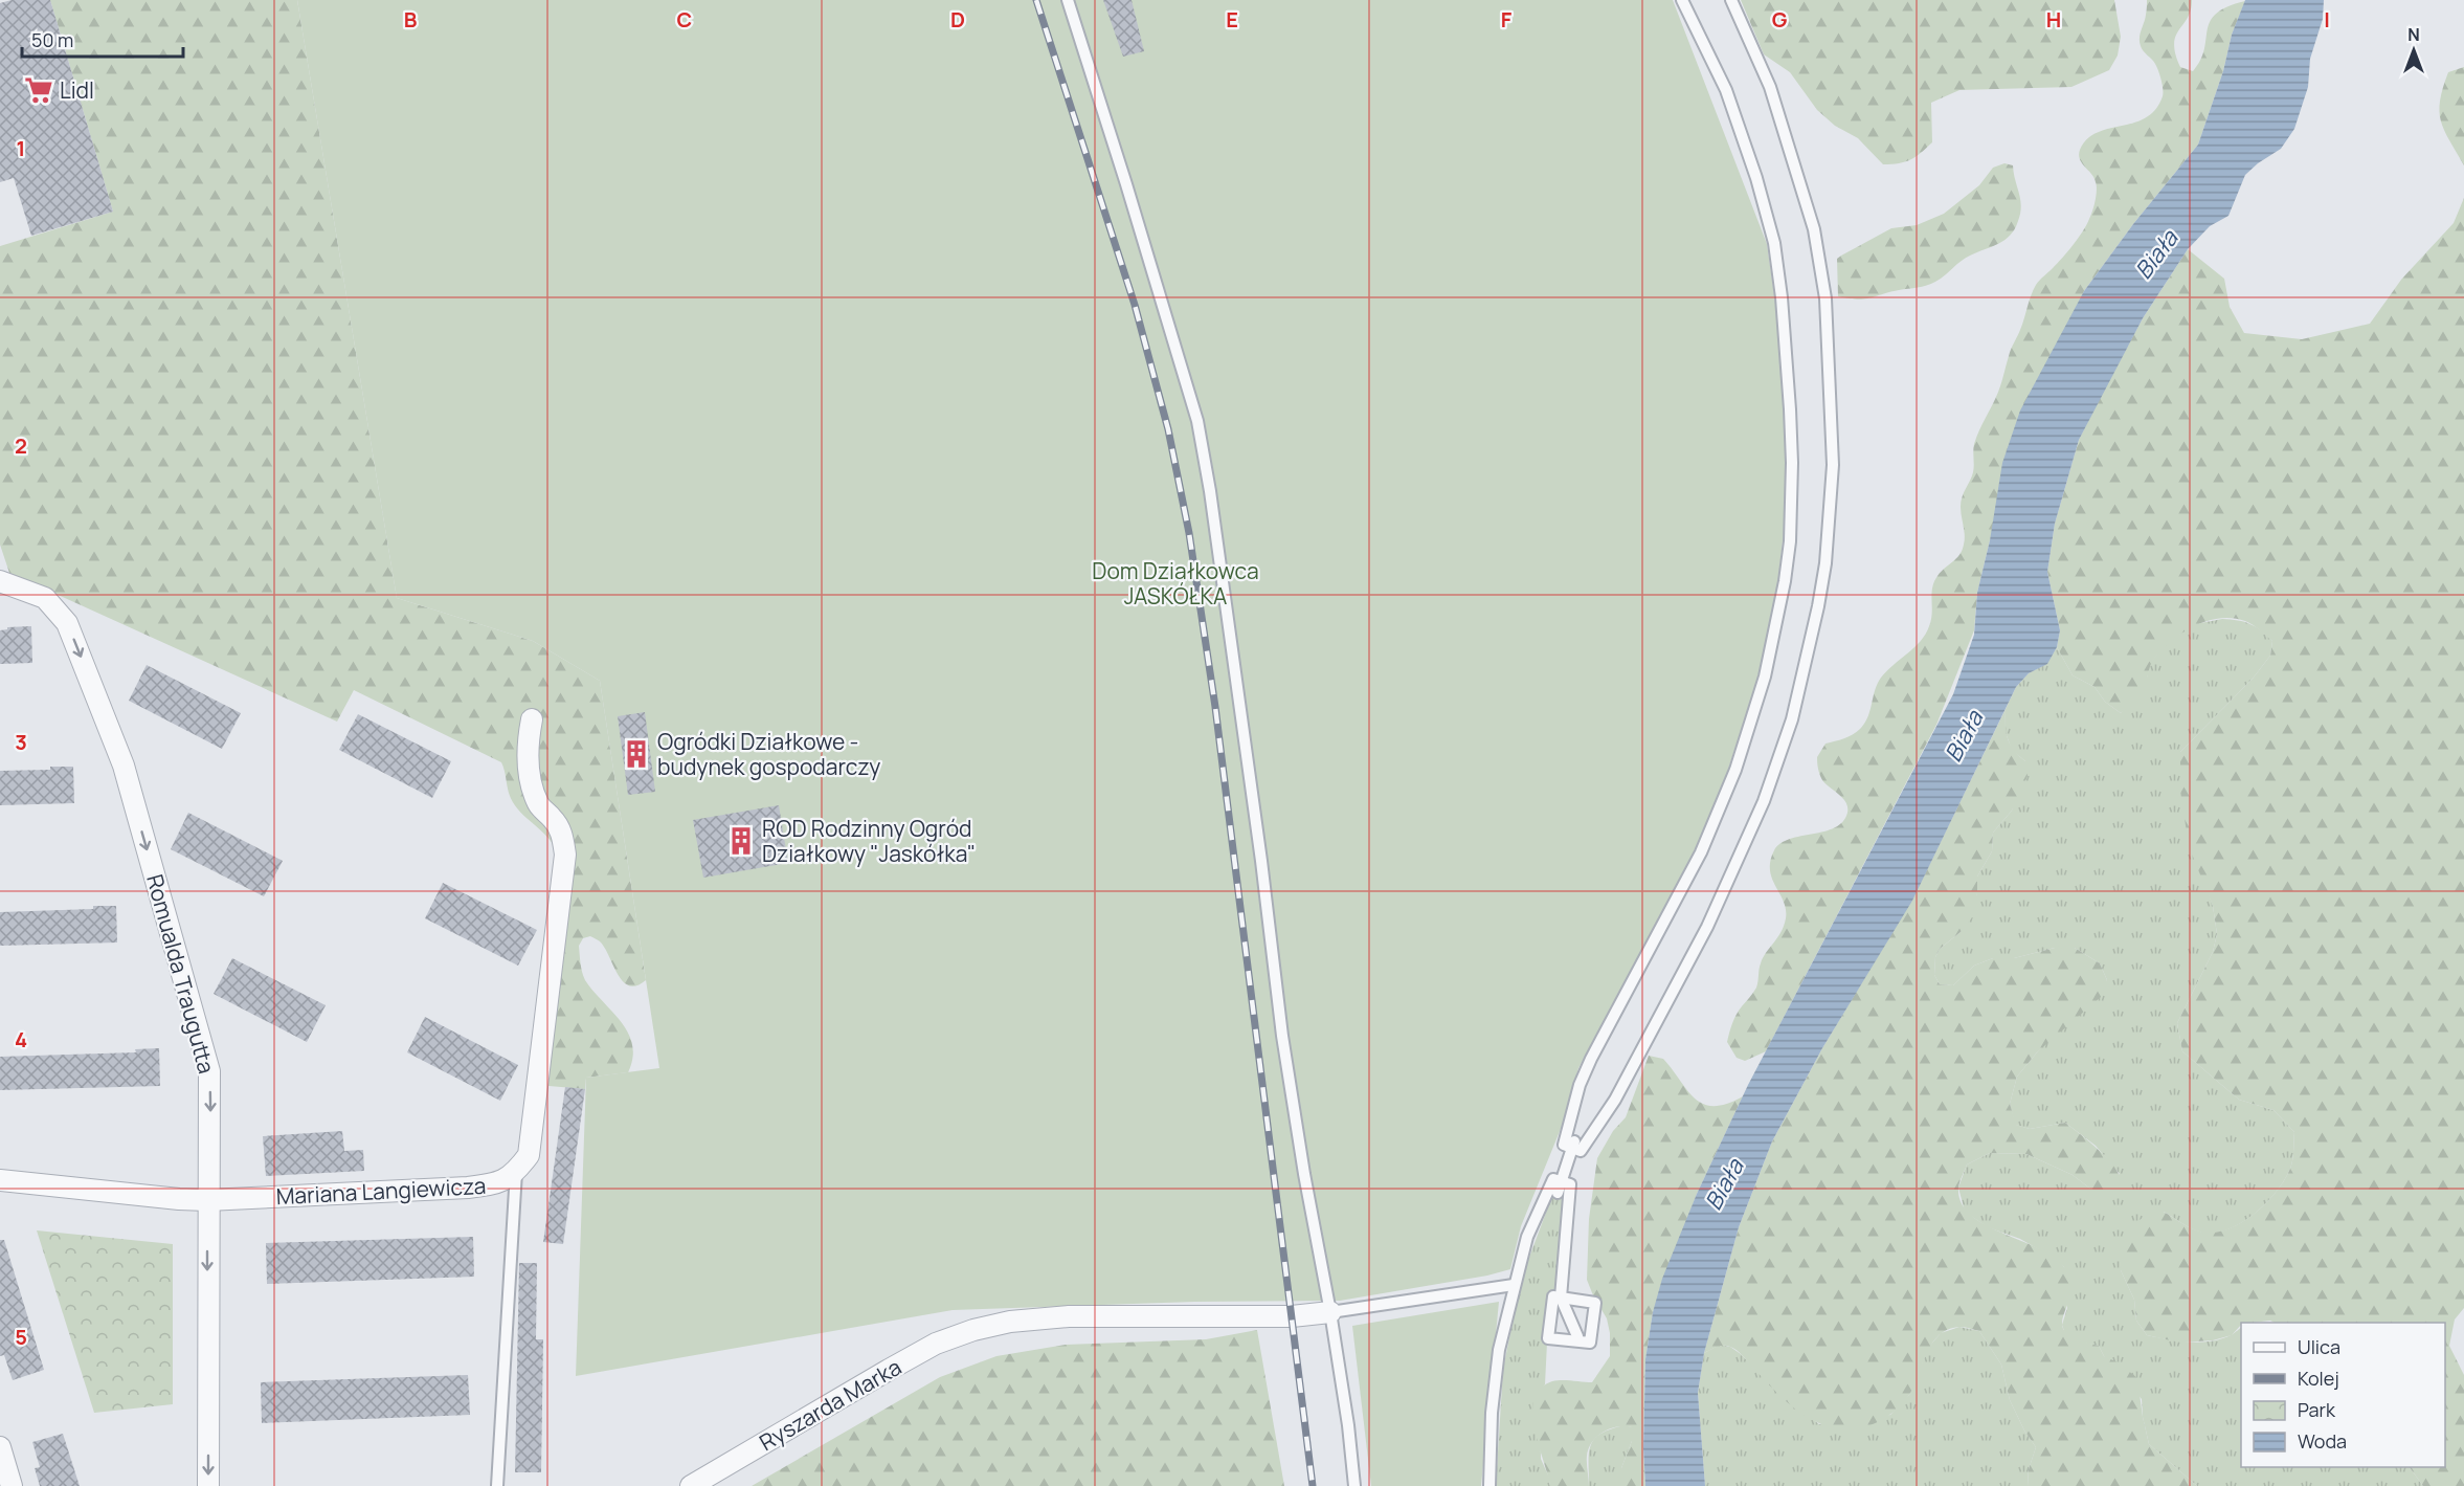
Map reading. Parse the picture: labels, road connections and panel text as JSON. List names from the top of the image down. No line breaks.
{"streets":{"street":["Romualda Traugutta","Mariana Langiewicza","Ryszarda Marka"]},"crossings":[["Romualda Traugutta","Mariana Langiewicza"]],"one_way":["Romualda Traugutta"],"water":["Biała"],"parks":["Dom Działkowca JASKÓŁKA"],"places":{"supermarket":["Lidl"],"building":["Ogródki Działkowe - budynek gospodarczy","ROD Rodzinny Ogród Działkowy \"Jaskółka\""]},"legend":["Ulica","Kolej","Park","Woda"],"scale_bar":"50 m","north":"top","grid":{"columns":["B","C","D","E","F","G","H","I"],"rows":["1","2","3","4","5"]}}
